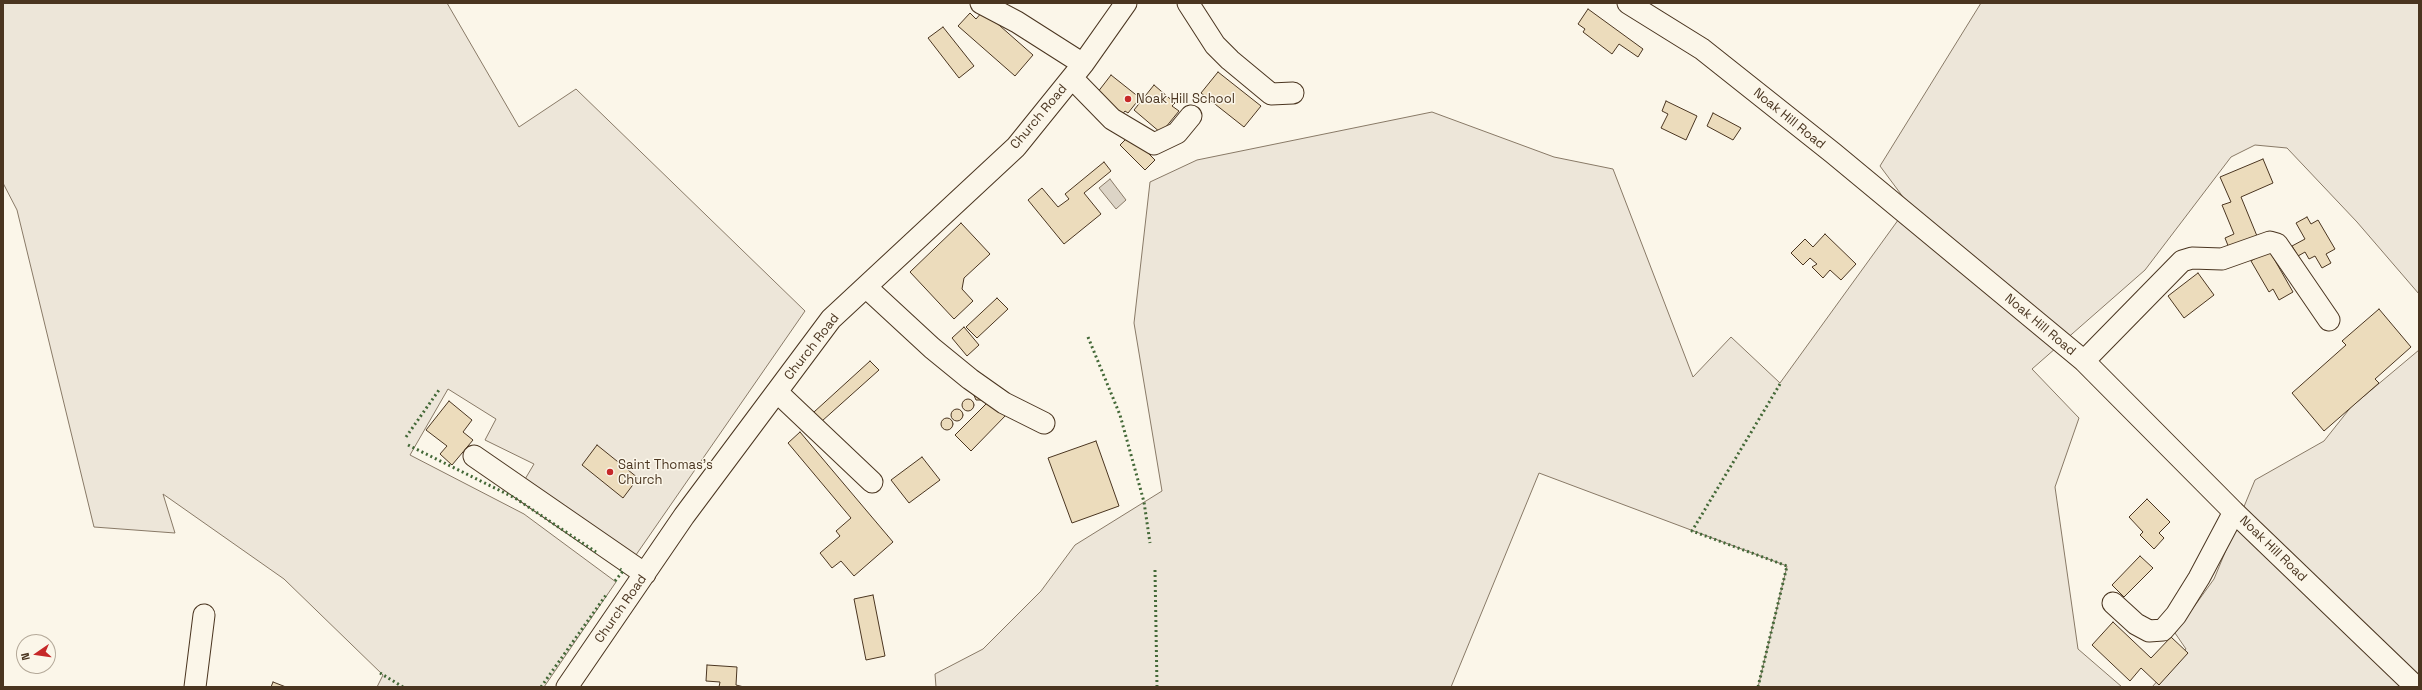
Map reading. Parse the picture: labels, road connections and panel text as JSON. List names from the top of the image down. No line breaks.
{"streets":{"street":["Church Road","Noak Hill Road"]},"places":["Noak Hill School","Saint Thomas's Church"],"north":"left"}
